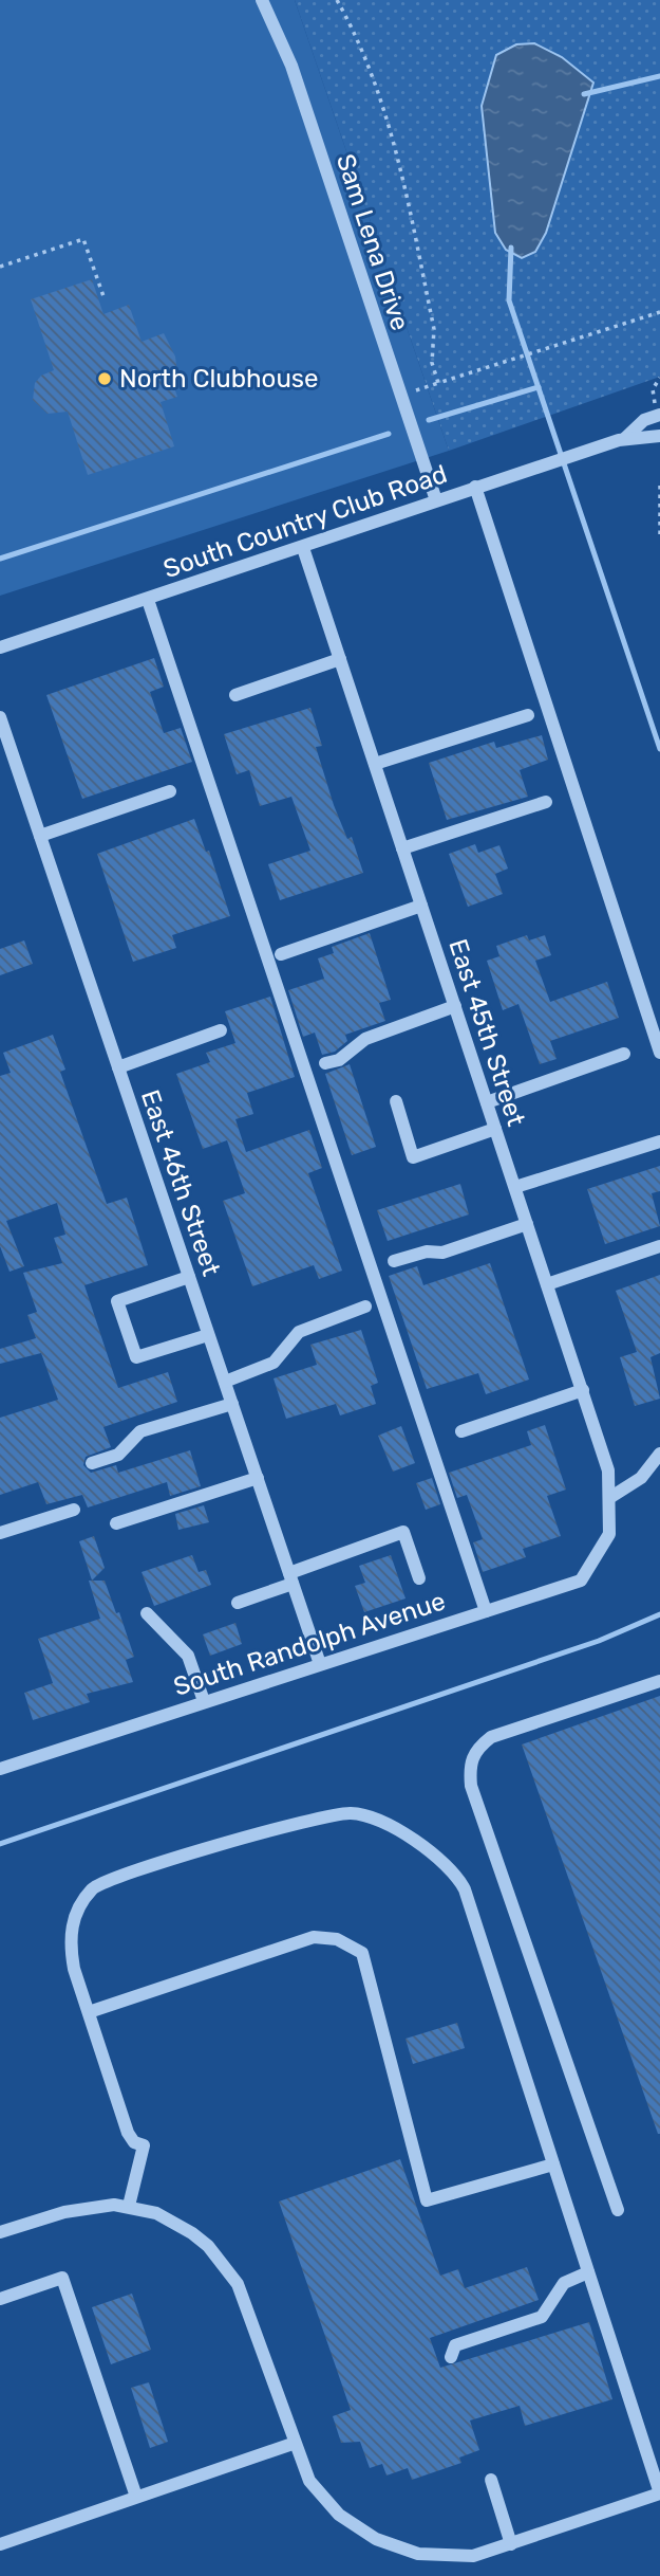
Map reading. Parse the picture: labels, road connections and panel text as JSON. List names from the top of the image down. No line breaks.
{"streets":{"street":["Sam Lena Drive","South Country Club Road","East 45th Street","East 46th Street","South Randolph Avenue"]},"crossings":[["Sam Lena Drive","South Country Club Road"],["South Country Club Road","East 45th Street"],["East 45th Street","South Randolph Avenue"],["East 46th Street","South Randolph Avenue"]],"places":["North Clubhouse"]}
